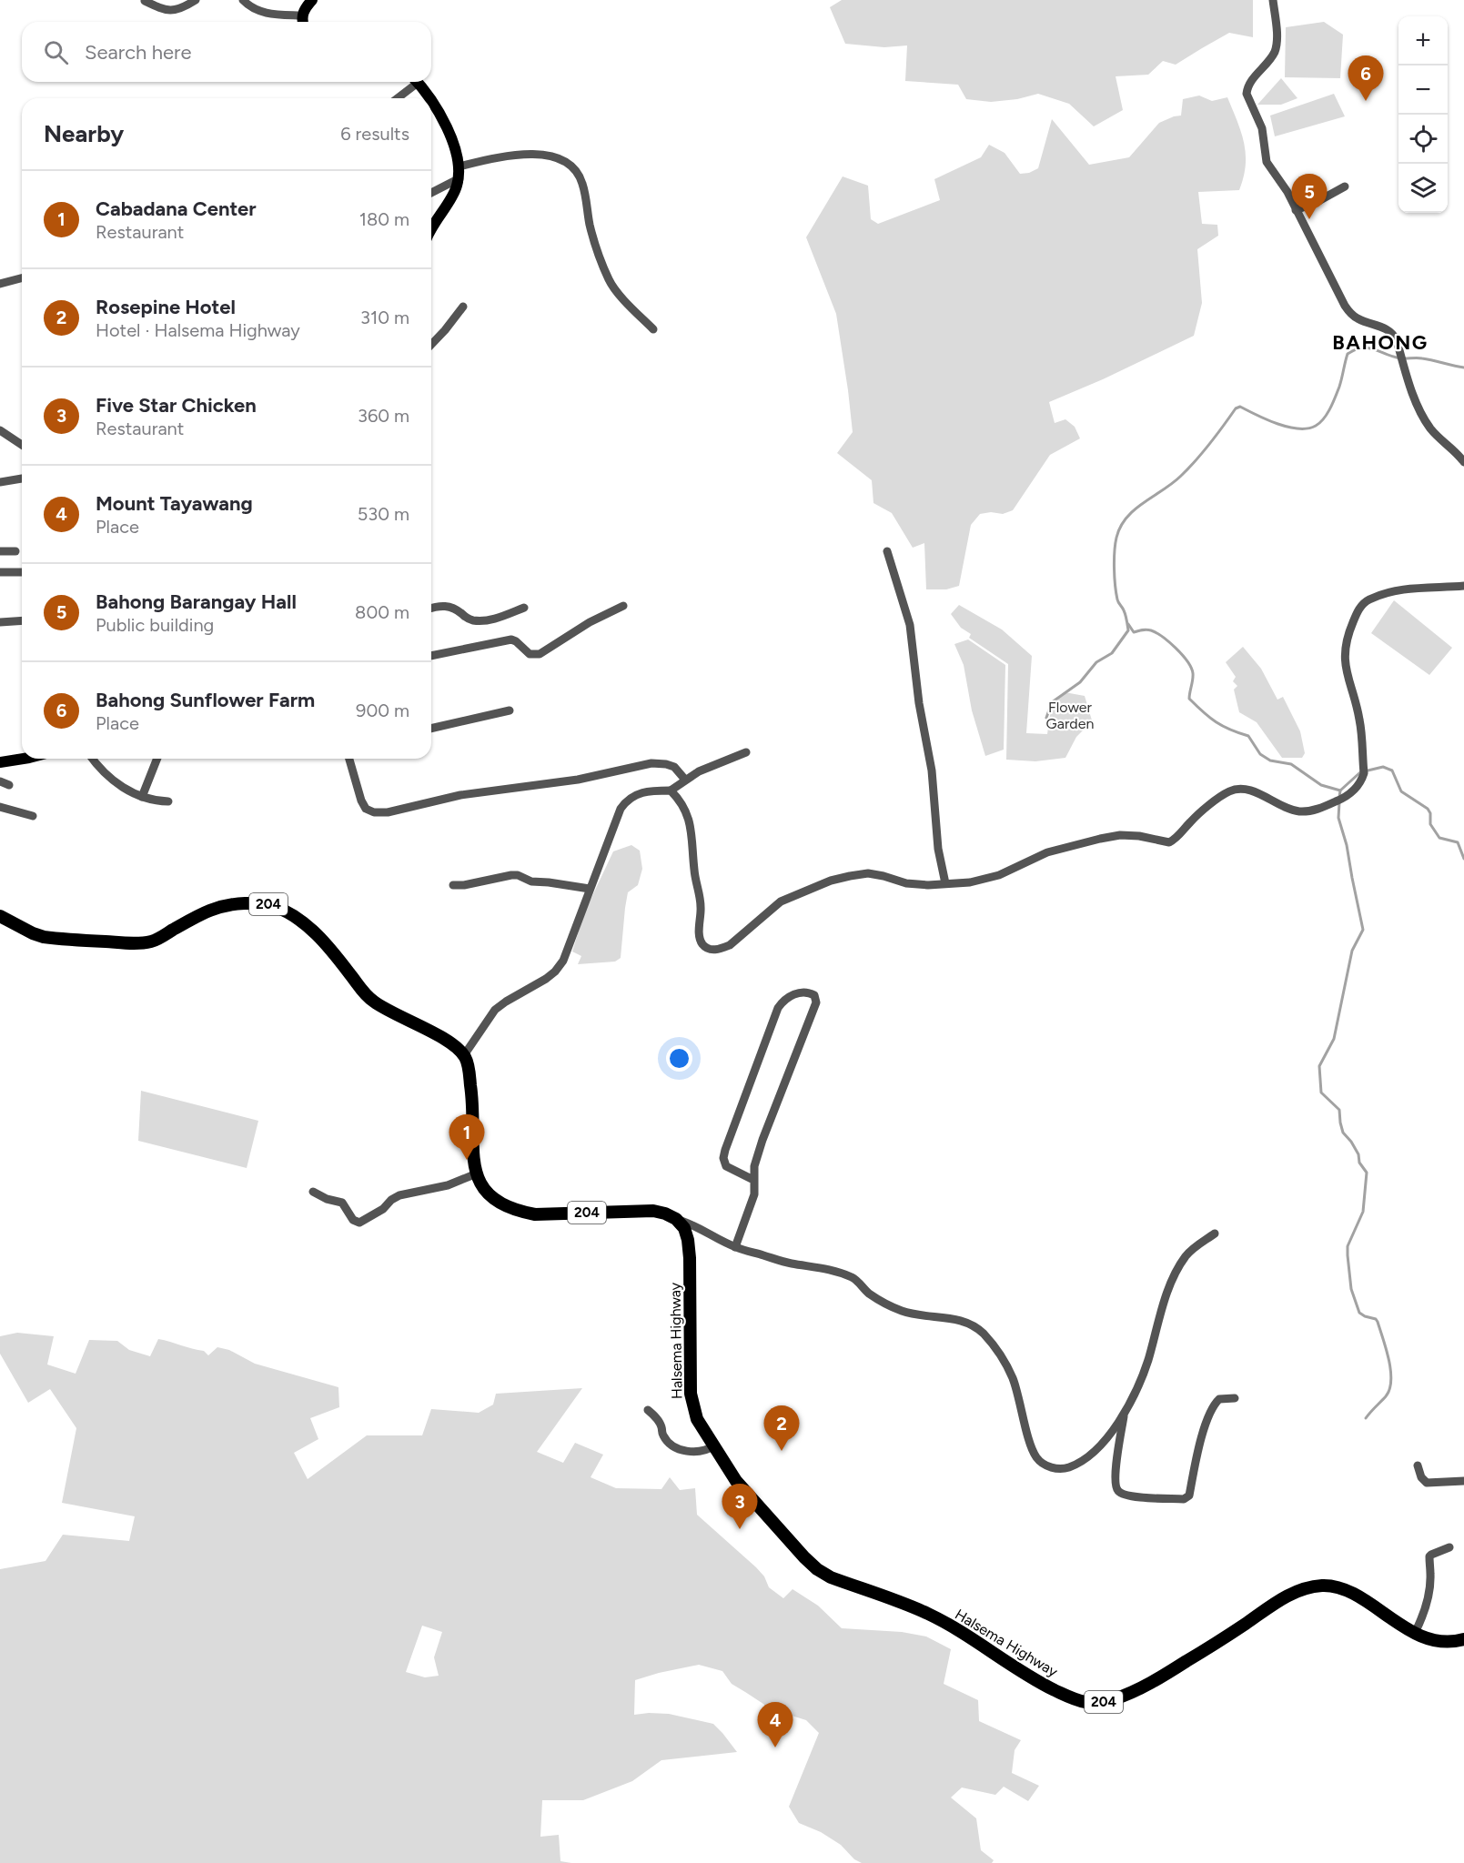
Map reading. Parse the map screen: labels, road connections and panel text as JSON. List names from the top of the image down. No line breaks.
{"streets":{"highway":["204","Halsema Highway"]},"crossings":[["204","Halsema Highway"]],"districts":["BAHONG"],"parks":["Flower Garden"],"page":{"map_buttons":["+","−"],"search":"Search here","pins":["6","5","1","2","3","4"],"heading":["Nearby","6 results"],"list":[{"mark":"1","name":"Cabadana Center","note":"Restaurant","value":"180 m"},{"mark":"2","name":"Rosepine Hotel","note":"Hotel · Halsema Highway","value":"310 m"},{"mark":"3","name":"Five Star Chicken","note":"Restaurant","value":"360 m"},{"mark":"4","name":"Mount Tayawang","note":"Place","value":"530 m"},{"mark":"5","name":"Bahong Barangay Hall","note":"Public building","value":"800 m"},{"mark":"6","name":"Bahong Sunflower Farm","note":"Place","value":"900 m"}]}}
